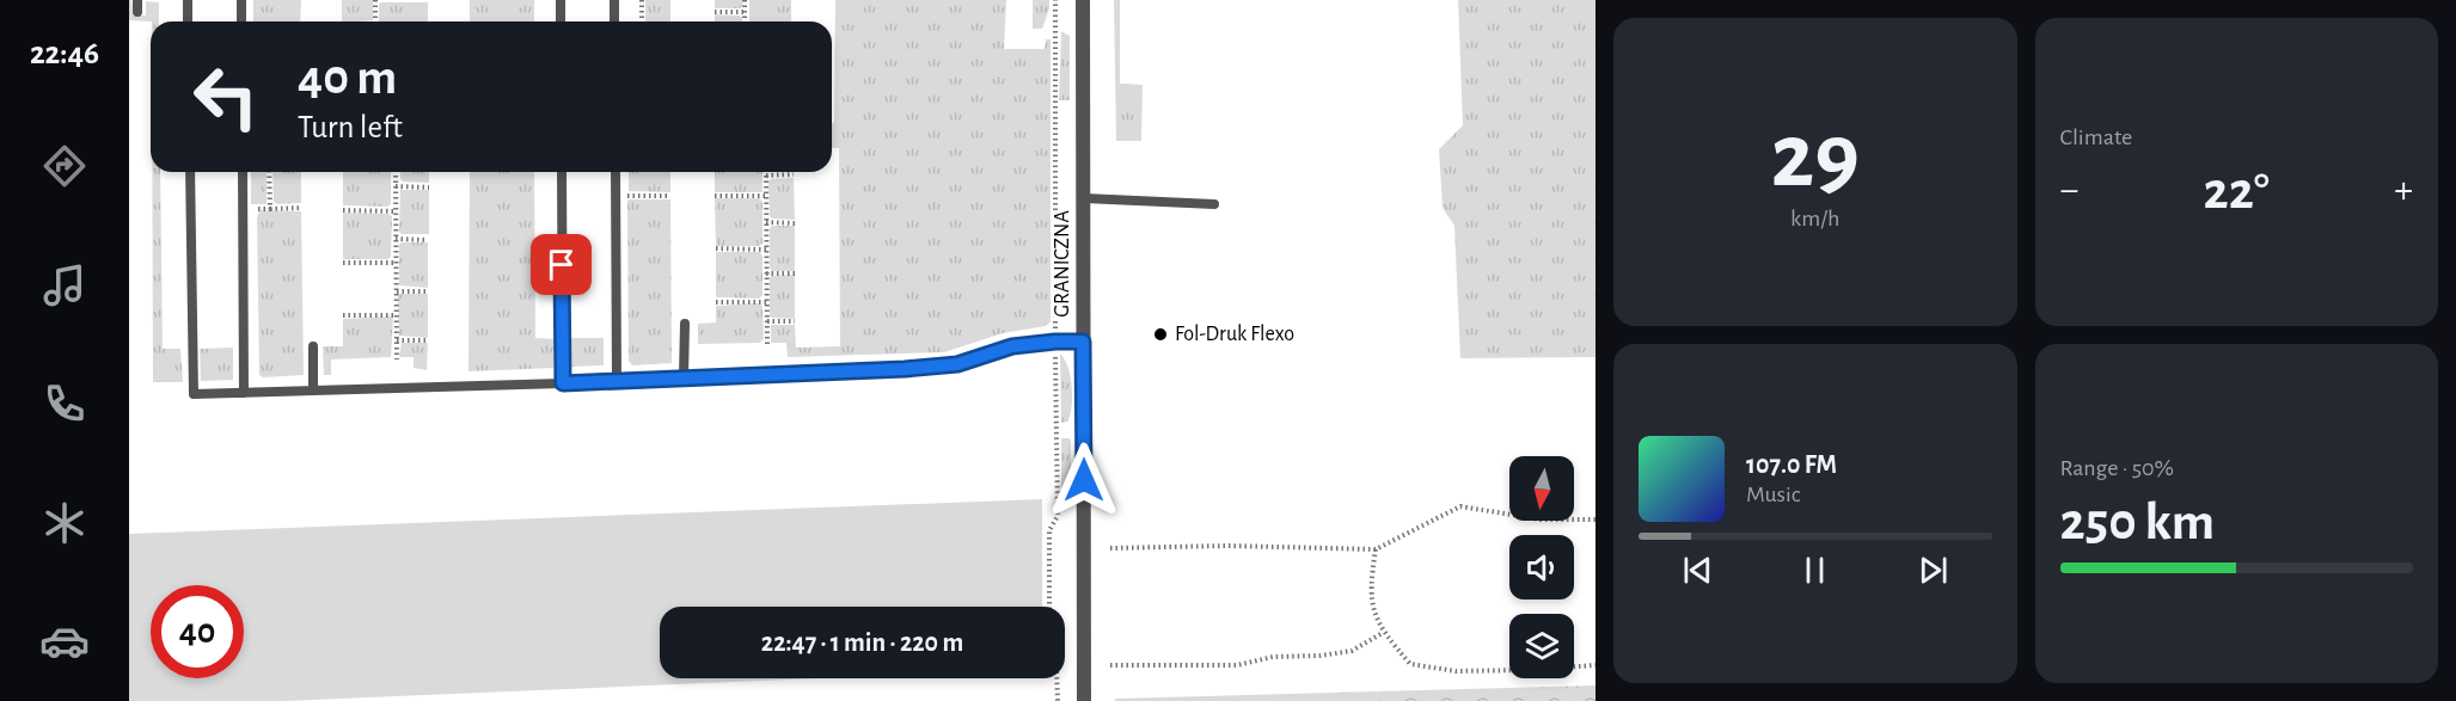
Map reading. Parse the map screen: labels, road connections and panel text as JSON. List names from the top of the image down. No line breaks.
{"streets":{"street":["GRANICZNA"]},"places":["Fol-Druk Flexo"],"north":"bottom","page":{"tabs":"22:46","tile":[["29","km/h"],"Climate",["Range · 50%","250 km"]],"turn":["40 m","Turn left"],"heat":["−","22°","+"],"song":["107.0 FM","Music"],"limit":"40","trip":"22:47 · 1 min · 220 m"}}
